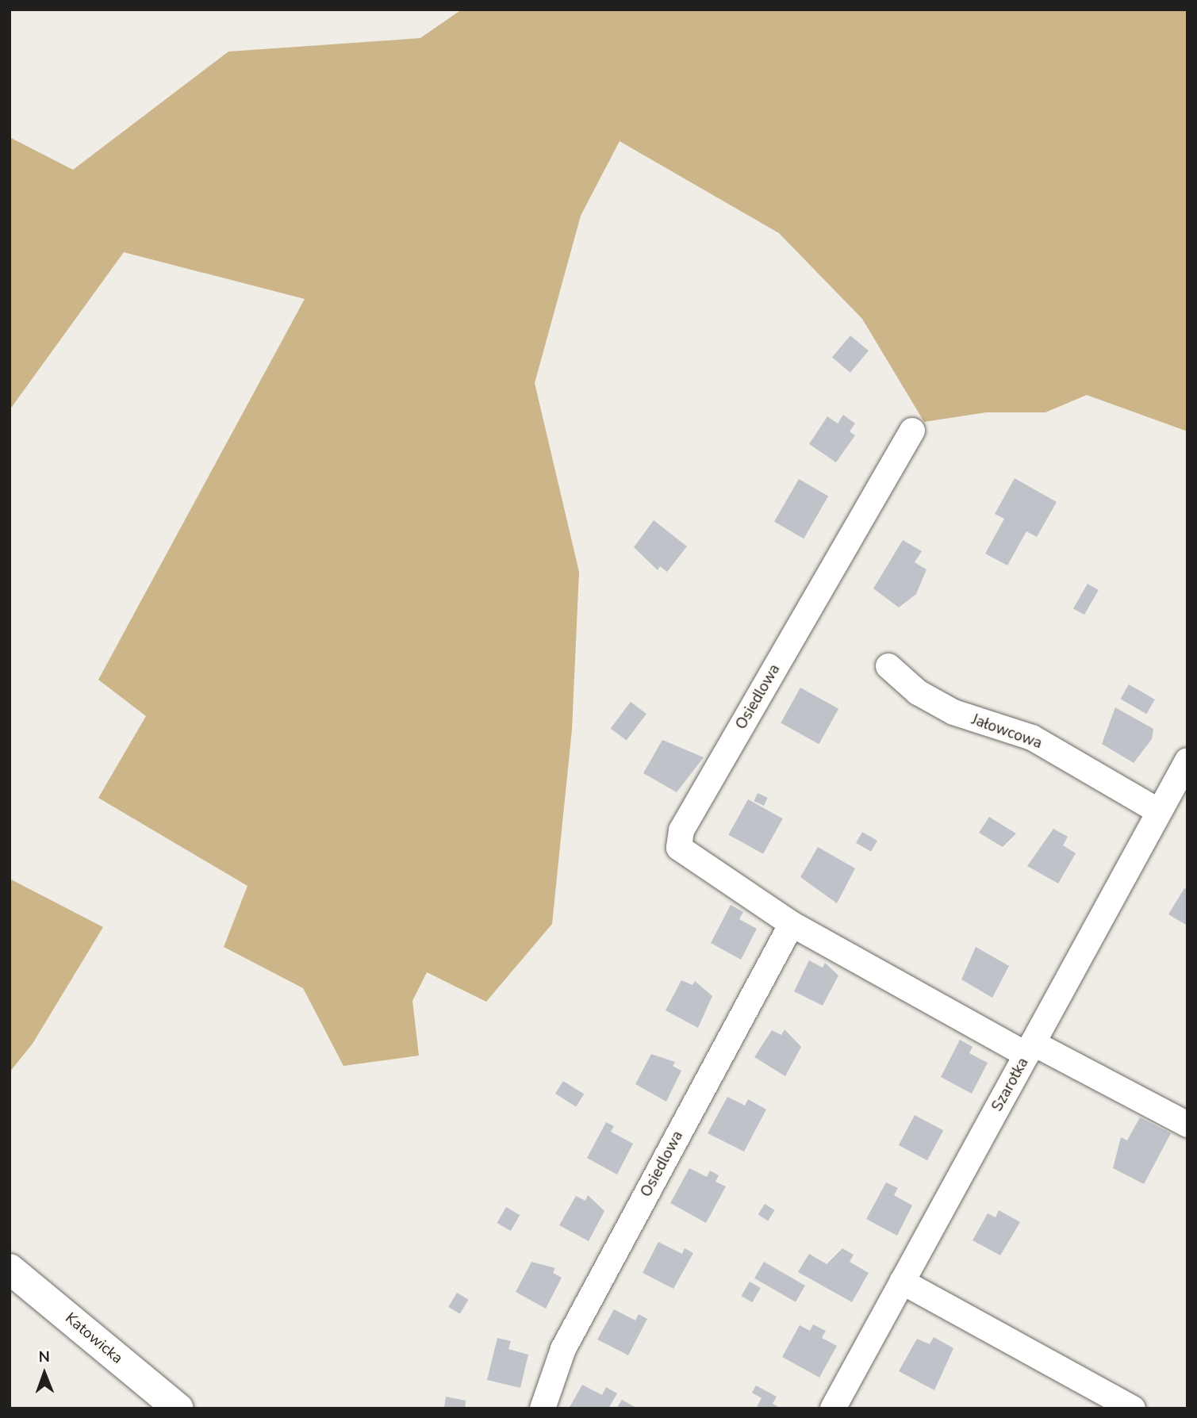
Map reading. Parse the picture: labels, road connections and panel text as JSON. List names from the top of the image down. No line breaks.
{"streets":{"main road":["Katowicka"],"street":["Osiedlowa","Jałowcowa","Szarotka"]},"crossings":[["Osiedlowa","Szarotka"],["Jałowcowa","Szarotka"]],"north":"top"}
